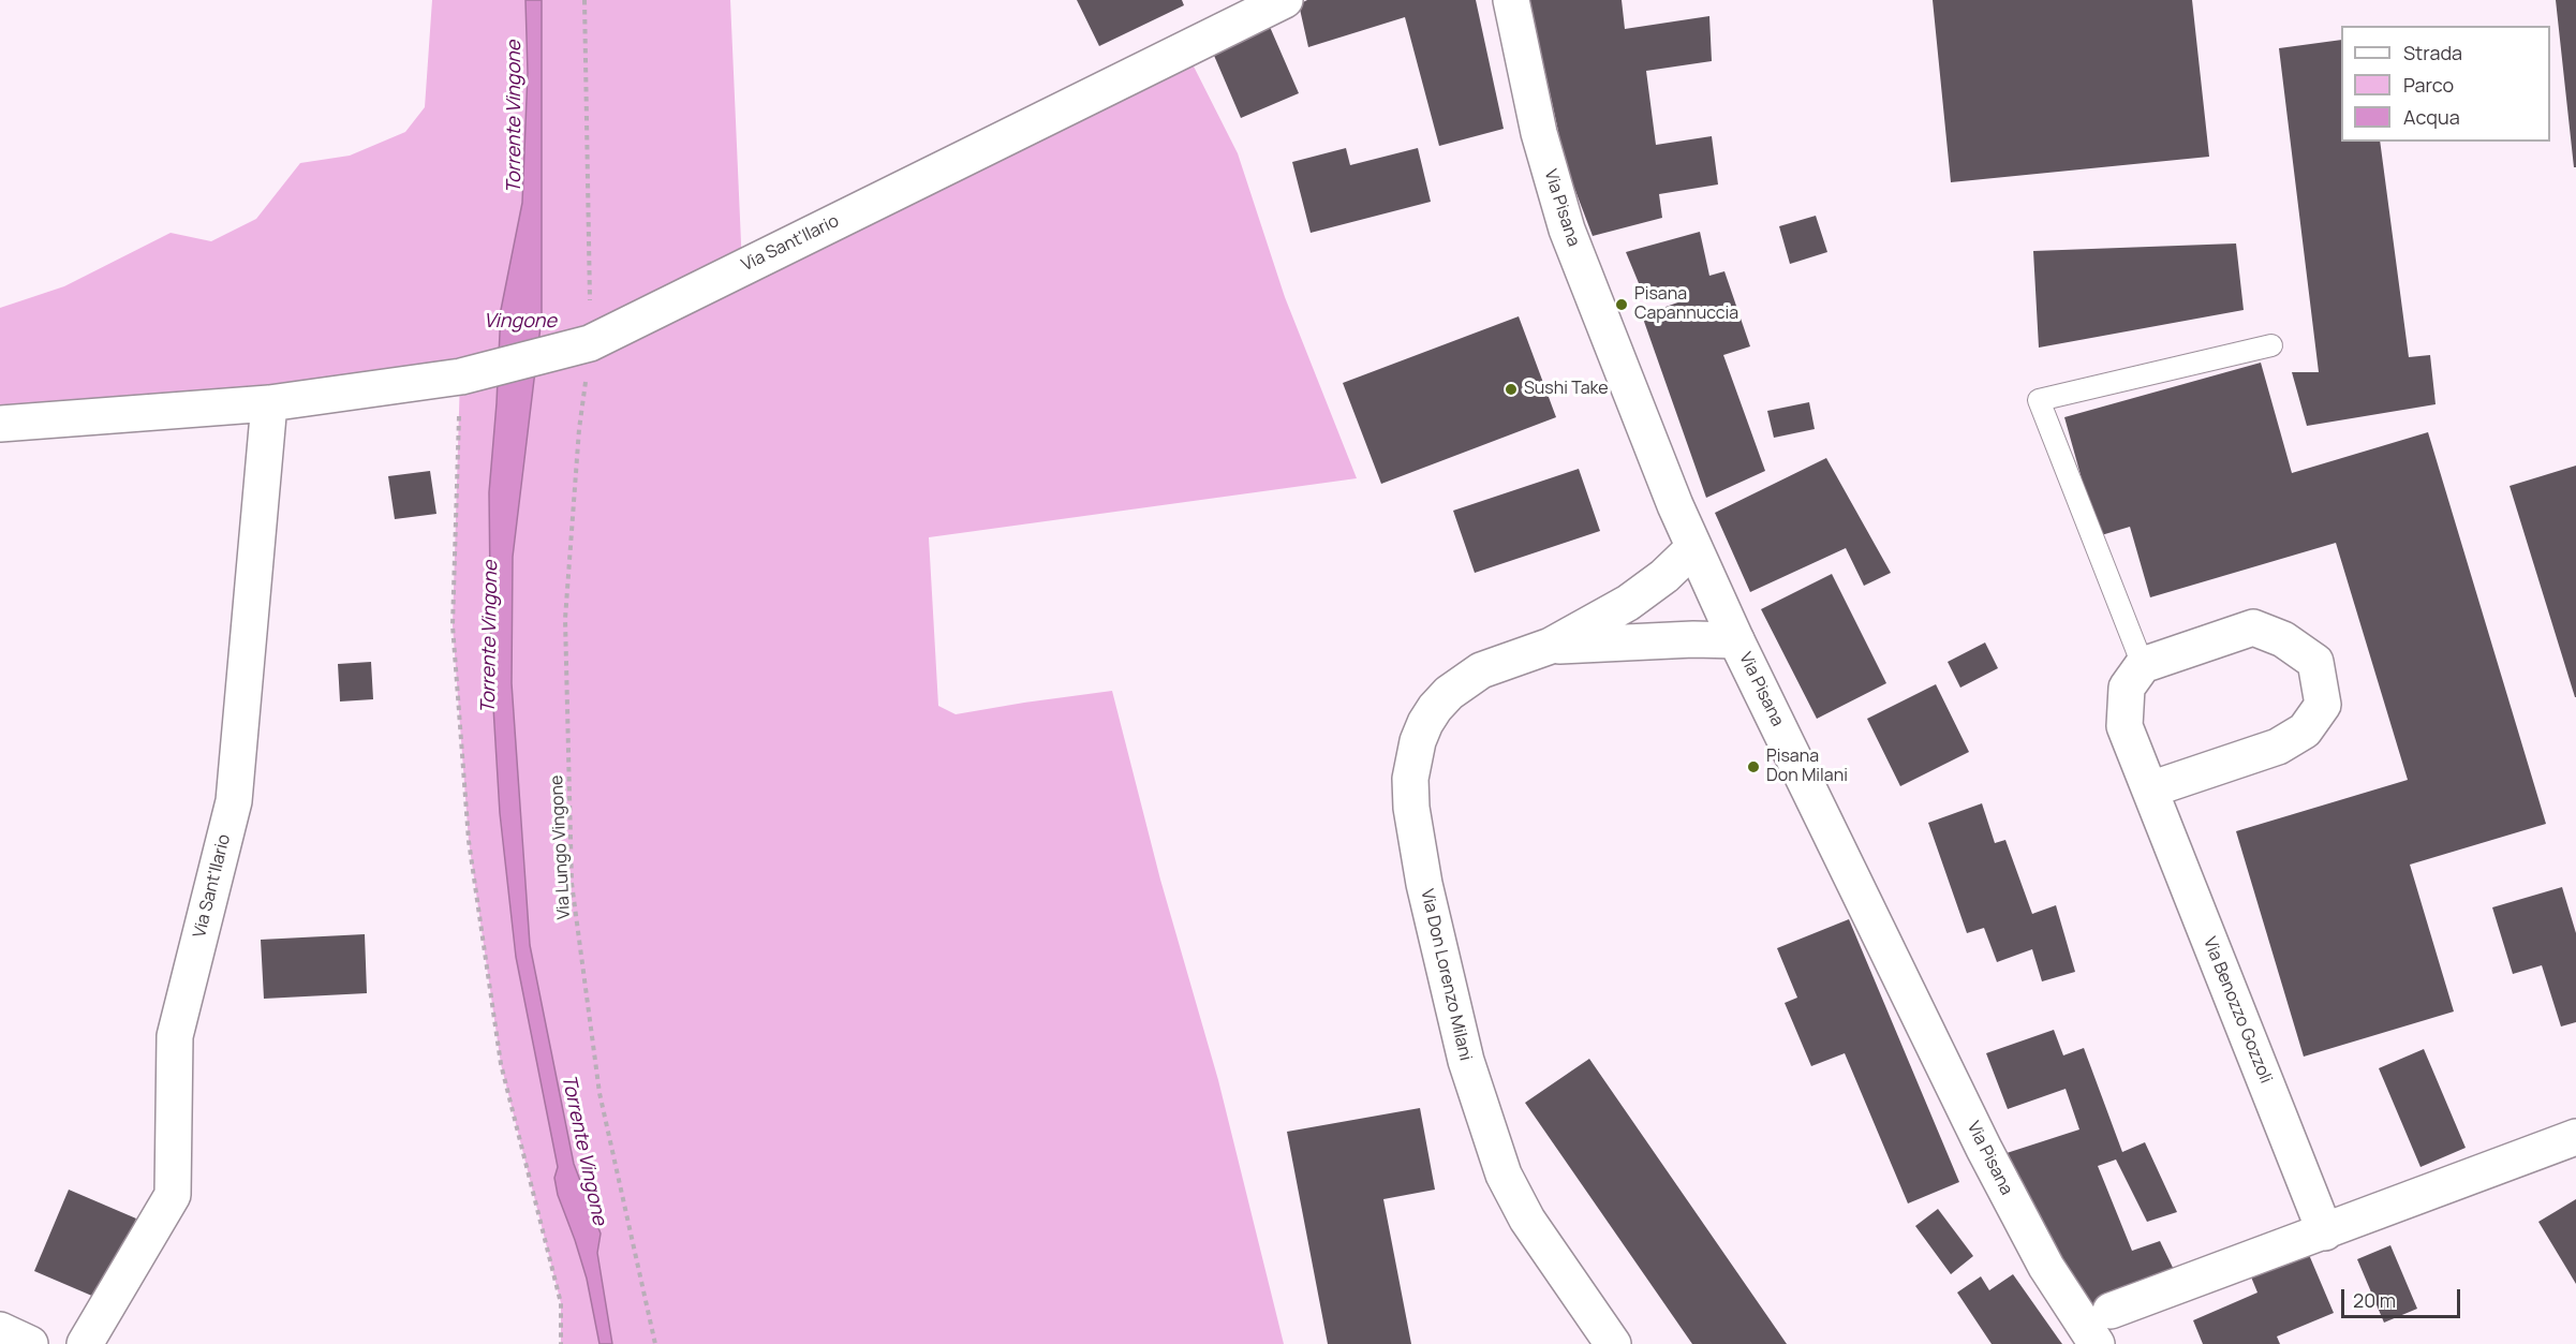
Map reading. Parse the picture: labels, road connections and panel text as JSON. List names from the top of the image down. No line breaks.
{"streets":{"street":["Via Pisana","Via Sant'Ilario","Via Don Lorenzo Milani","Via Benozzo Gozzoli"],"path":["Via Lungo Vingone"]},"crossings":[["Via Pisana","Via Don Lorenzo Milani"],["Via Sant'Ilario","Via Lungo Vingone"]],"water":["Torrente Vingone","Vingone"],"places":["Pisana Capannuccia","Sushi Take","Pisana Don Milani"],"legend":["Strada","Parco","Acqua"],"scale_bar":"20 m"}
